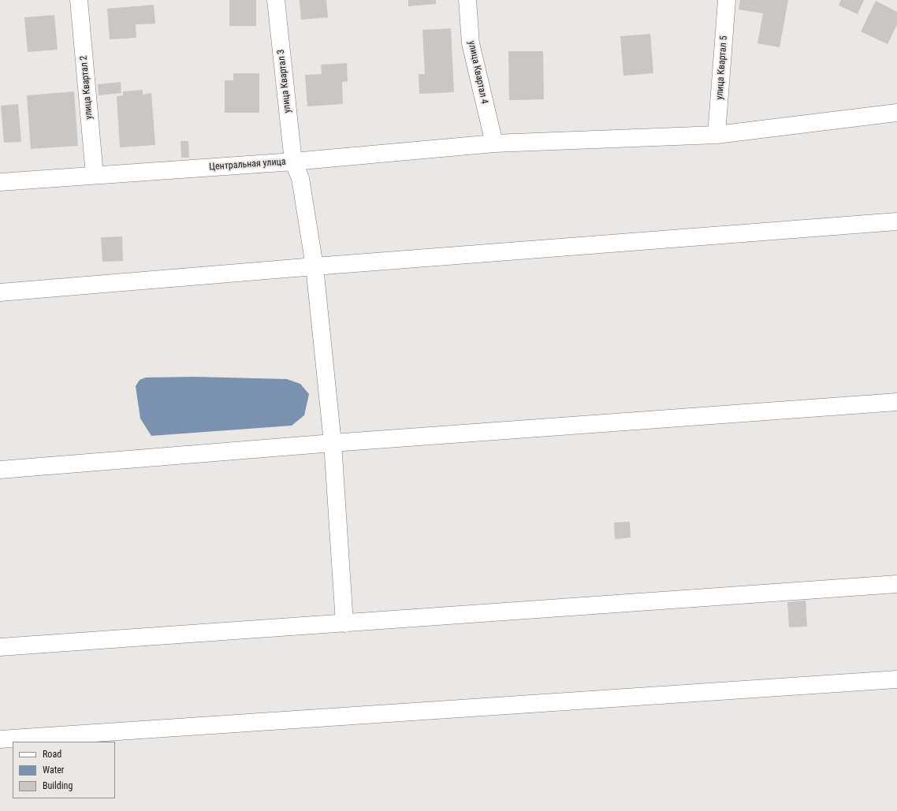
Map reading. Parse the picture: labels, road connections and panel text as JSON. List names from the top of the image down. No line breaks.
{"streets":{"street":["улица Квартал 5","улица Квартал 4","улица Квартал 3","улица Квартал 2","Центральная улица"]},"crossings":[["улица Квартал 5","Центральная улица"],["улица Квартал 4","Центральная улица"],["улица Квартал 3","Центральная улица"],["улица Квартал 2","Центральная улица"]],"legend":["Road","Water","Building"]}
